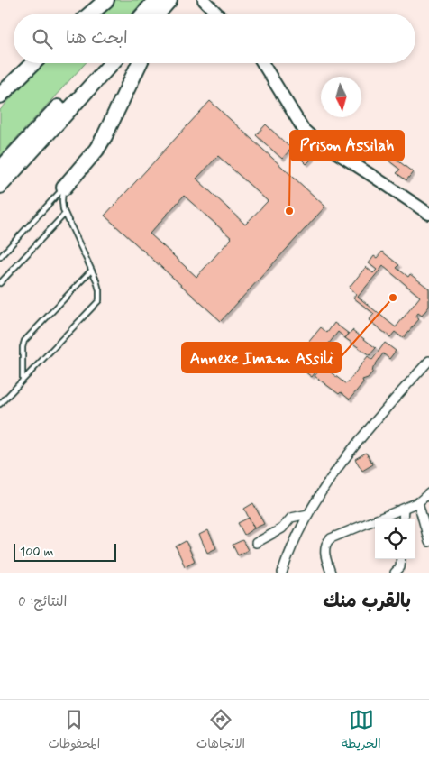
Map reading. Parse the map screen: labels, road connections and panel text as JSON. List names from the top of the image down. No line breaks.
{"places":["Prison Assilah","Annexe Imam Assili"],"scale_bar":"100 m","north":"bottom","page":{"search":"ابحث هنا","scale":"100 m","heading":["بالقرب منك","النتائج: 0"],"nav":["الخريطة","الاتجاهات","المحفوظات"]}}
